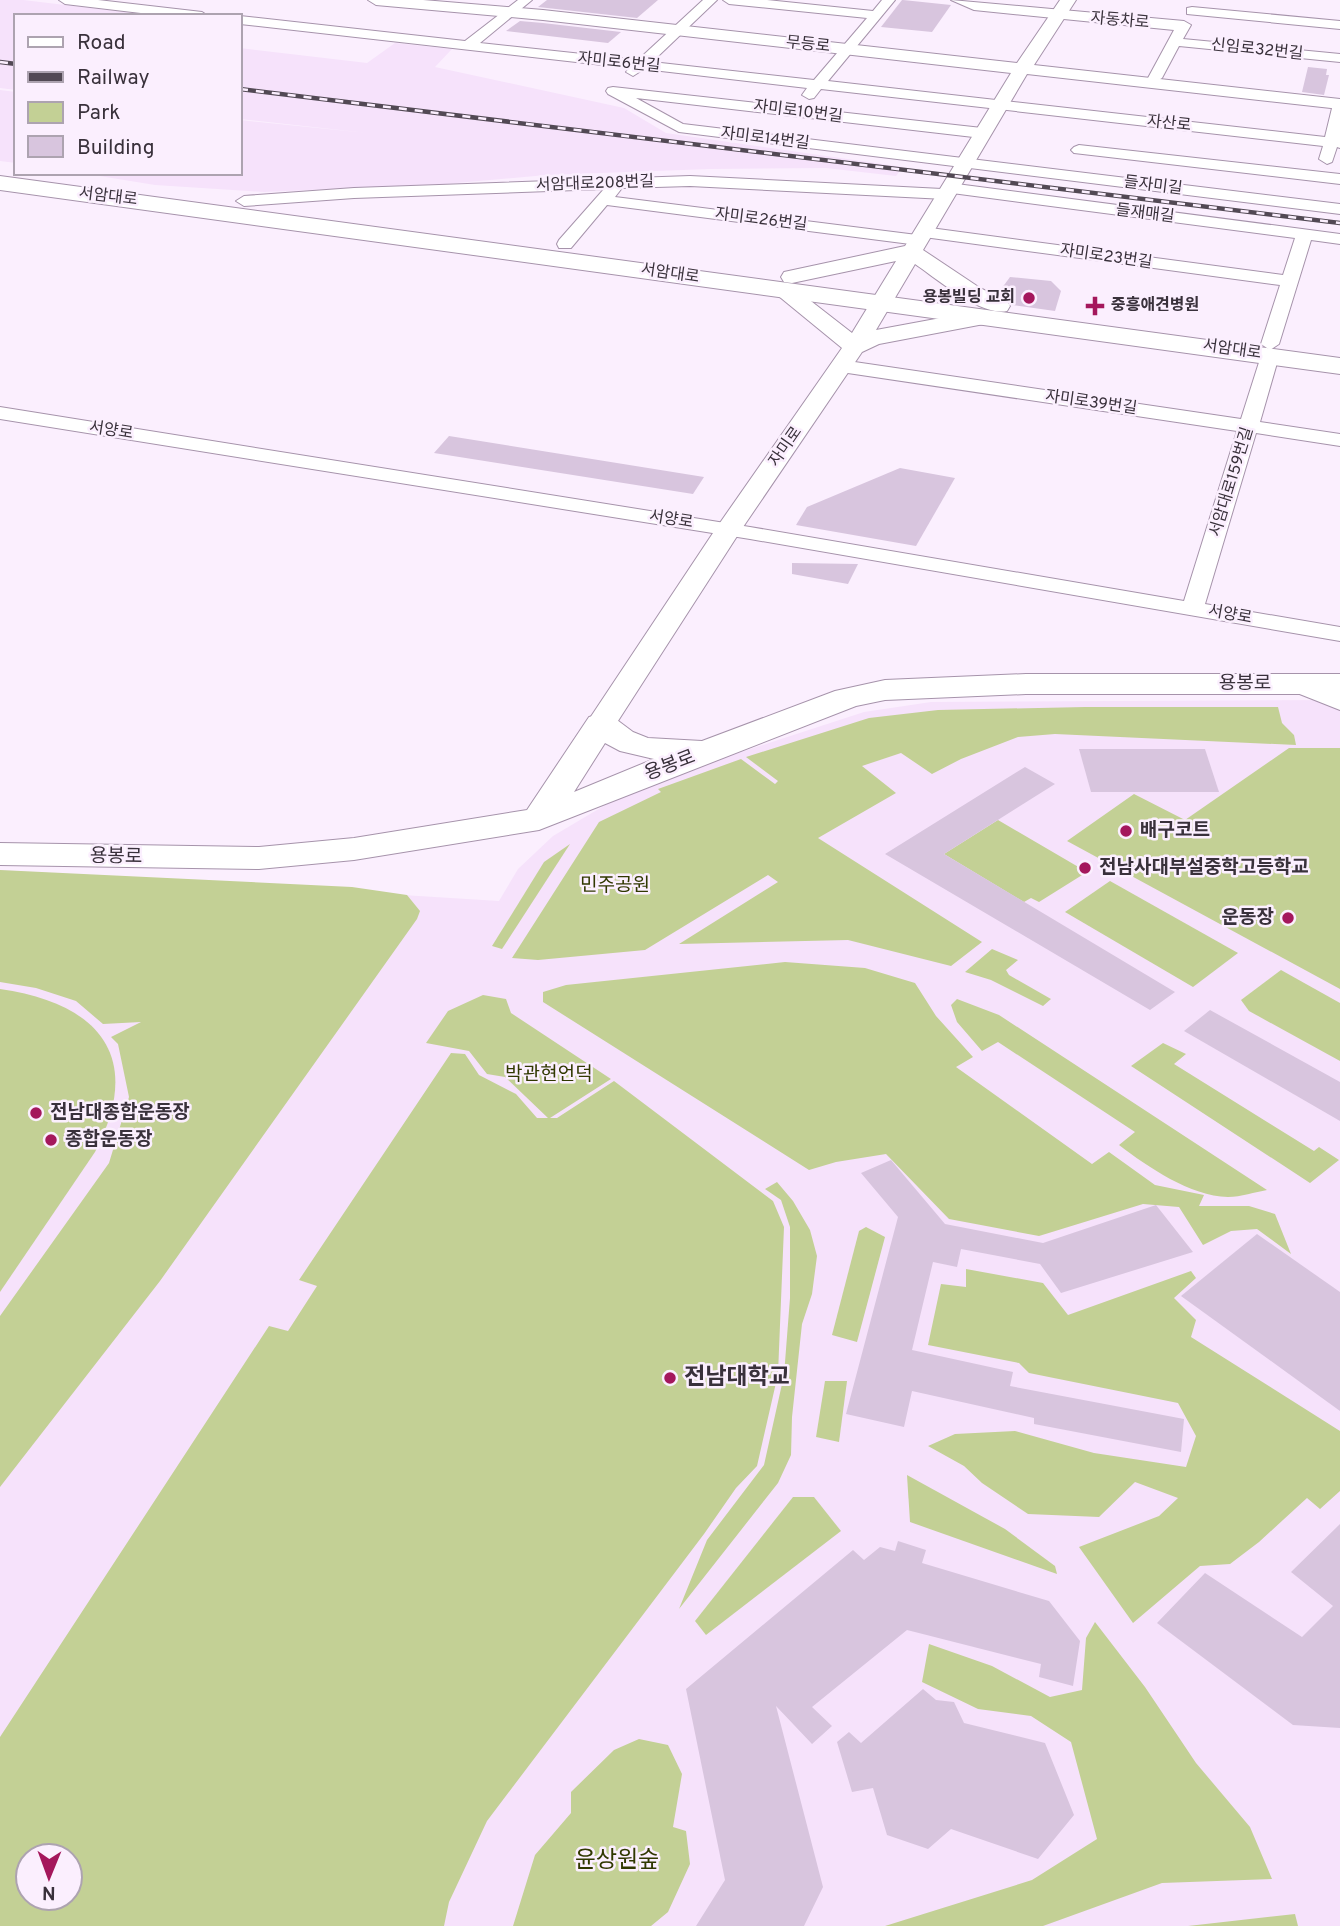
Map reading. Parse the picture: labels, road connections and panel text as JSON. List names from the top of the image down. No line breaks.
{"streets":{"main road":["서암대로","자미로","용봉로"],"street":["자동차로","무등로","신임로32번길","자미로6번길","자미로10번길","자산로","자미로14번길","서암대로208번길","들자미길","들재매길","자미로26번길","자미로23번길","자미로39번길","서양로","서암대로159번길"]},"crossings":[["자동차로","무등로"],["자동차로","자미로"],["무등로","자산로"],["무등로","들자미길"],["무등로","자미로"],["자미로6번길","자산로"],["자미로6번길","자미로"],["자미로10번길","자미로14번길"],["자미로10번길","자미로"],["자산로","자미로"],["자미로14번길","들자미길"],["자미로14번길","자미로"],["서암대로208번길","서암대로"],["서암대로208번길","들재매길"],["서암대로208번길","자미로"],["들자미길","자미로"],["서암대로","자미로"],["서암대로","서암대로159번길"],["들재매길","자미로"],["들재매길","서암대로159번길"],["자미로26번길","자미로23번길"],["자미로26번길","자미로"],["자미로23번길","자미로"],["자미로23번길","서암대로159번길"],["자미로39번길","자미로"],["자미로39번길","서암대로159번길"],["서양로","자미로"],["서양로","서암대로159번길"],["자미로","용봉로"]],"parks":["민주공원","박관현언덕","윤상원숲"],"places":{"other":["용봉빌딩 교회","배구코트","전남사대부설중학고등학교","운동장","전남대종합운동장","종합운동장","전남대학교"],"health":["중흥애견병원"]},"legend":["Road","Railway","Park","Building"],"north":"bottom"}
